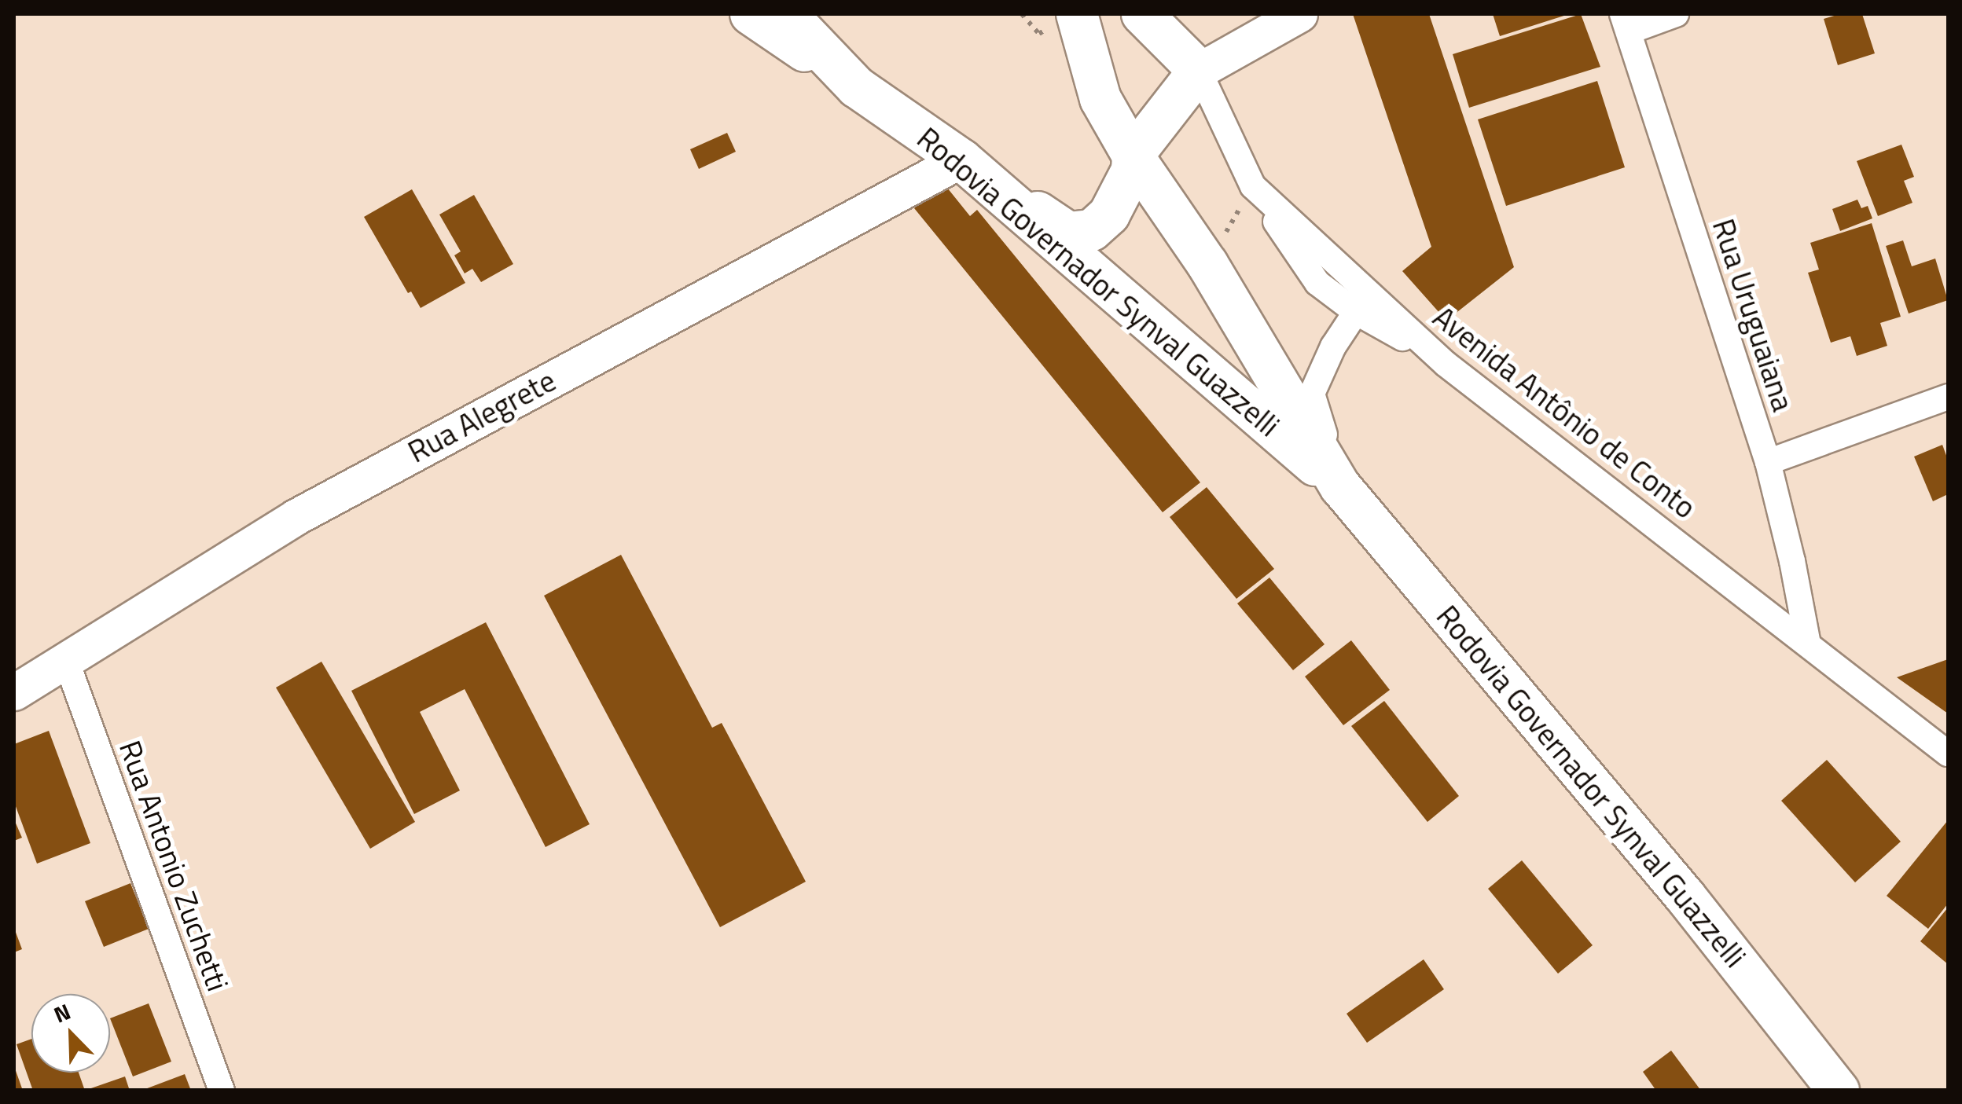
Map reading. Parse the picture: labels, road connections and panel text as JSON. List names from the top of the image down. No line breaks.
{"streets":{"main road":["Rodovia Governador Synval Guazzelli"],"street":["Rua Uruguaiana","Avenida Antônio de Conto","Rua Alegrete","Rua Antonio Zuchetti"]},"crossings":[["Rodovia Governador Synval Guazzelli","Rua Alegrete"],["Rua Uruguaiana","Avenida Antônio de Conto"],["Rua Alegrete","Rua Antonio Zuchetti"]],"north":"top left"}
